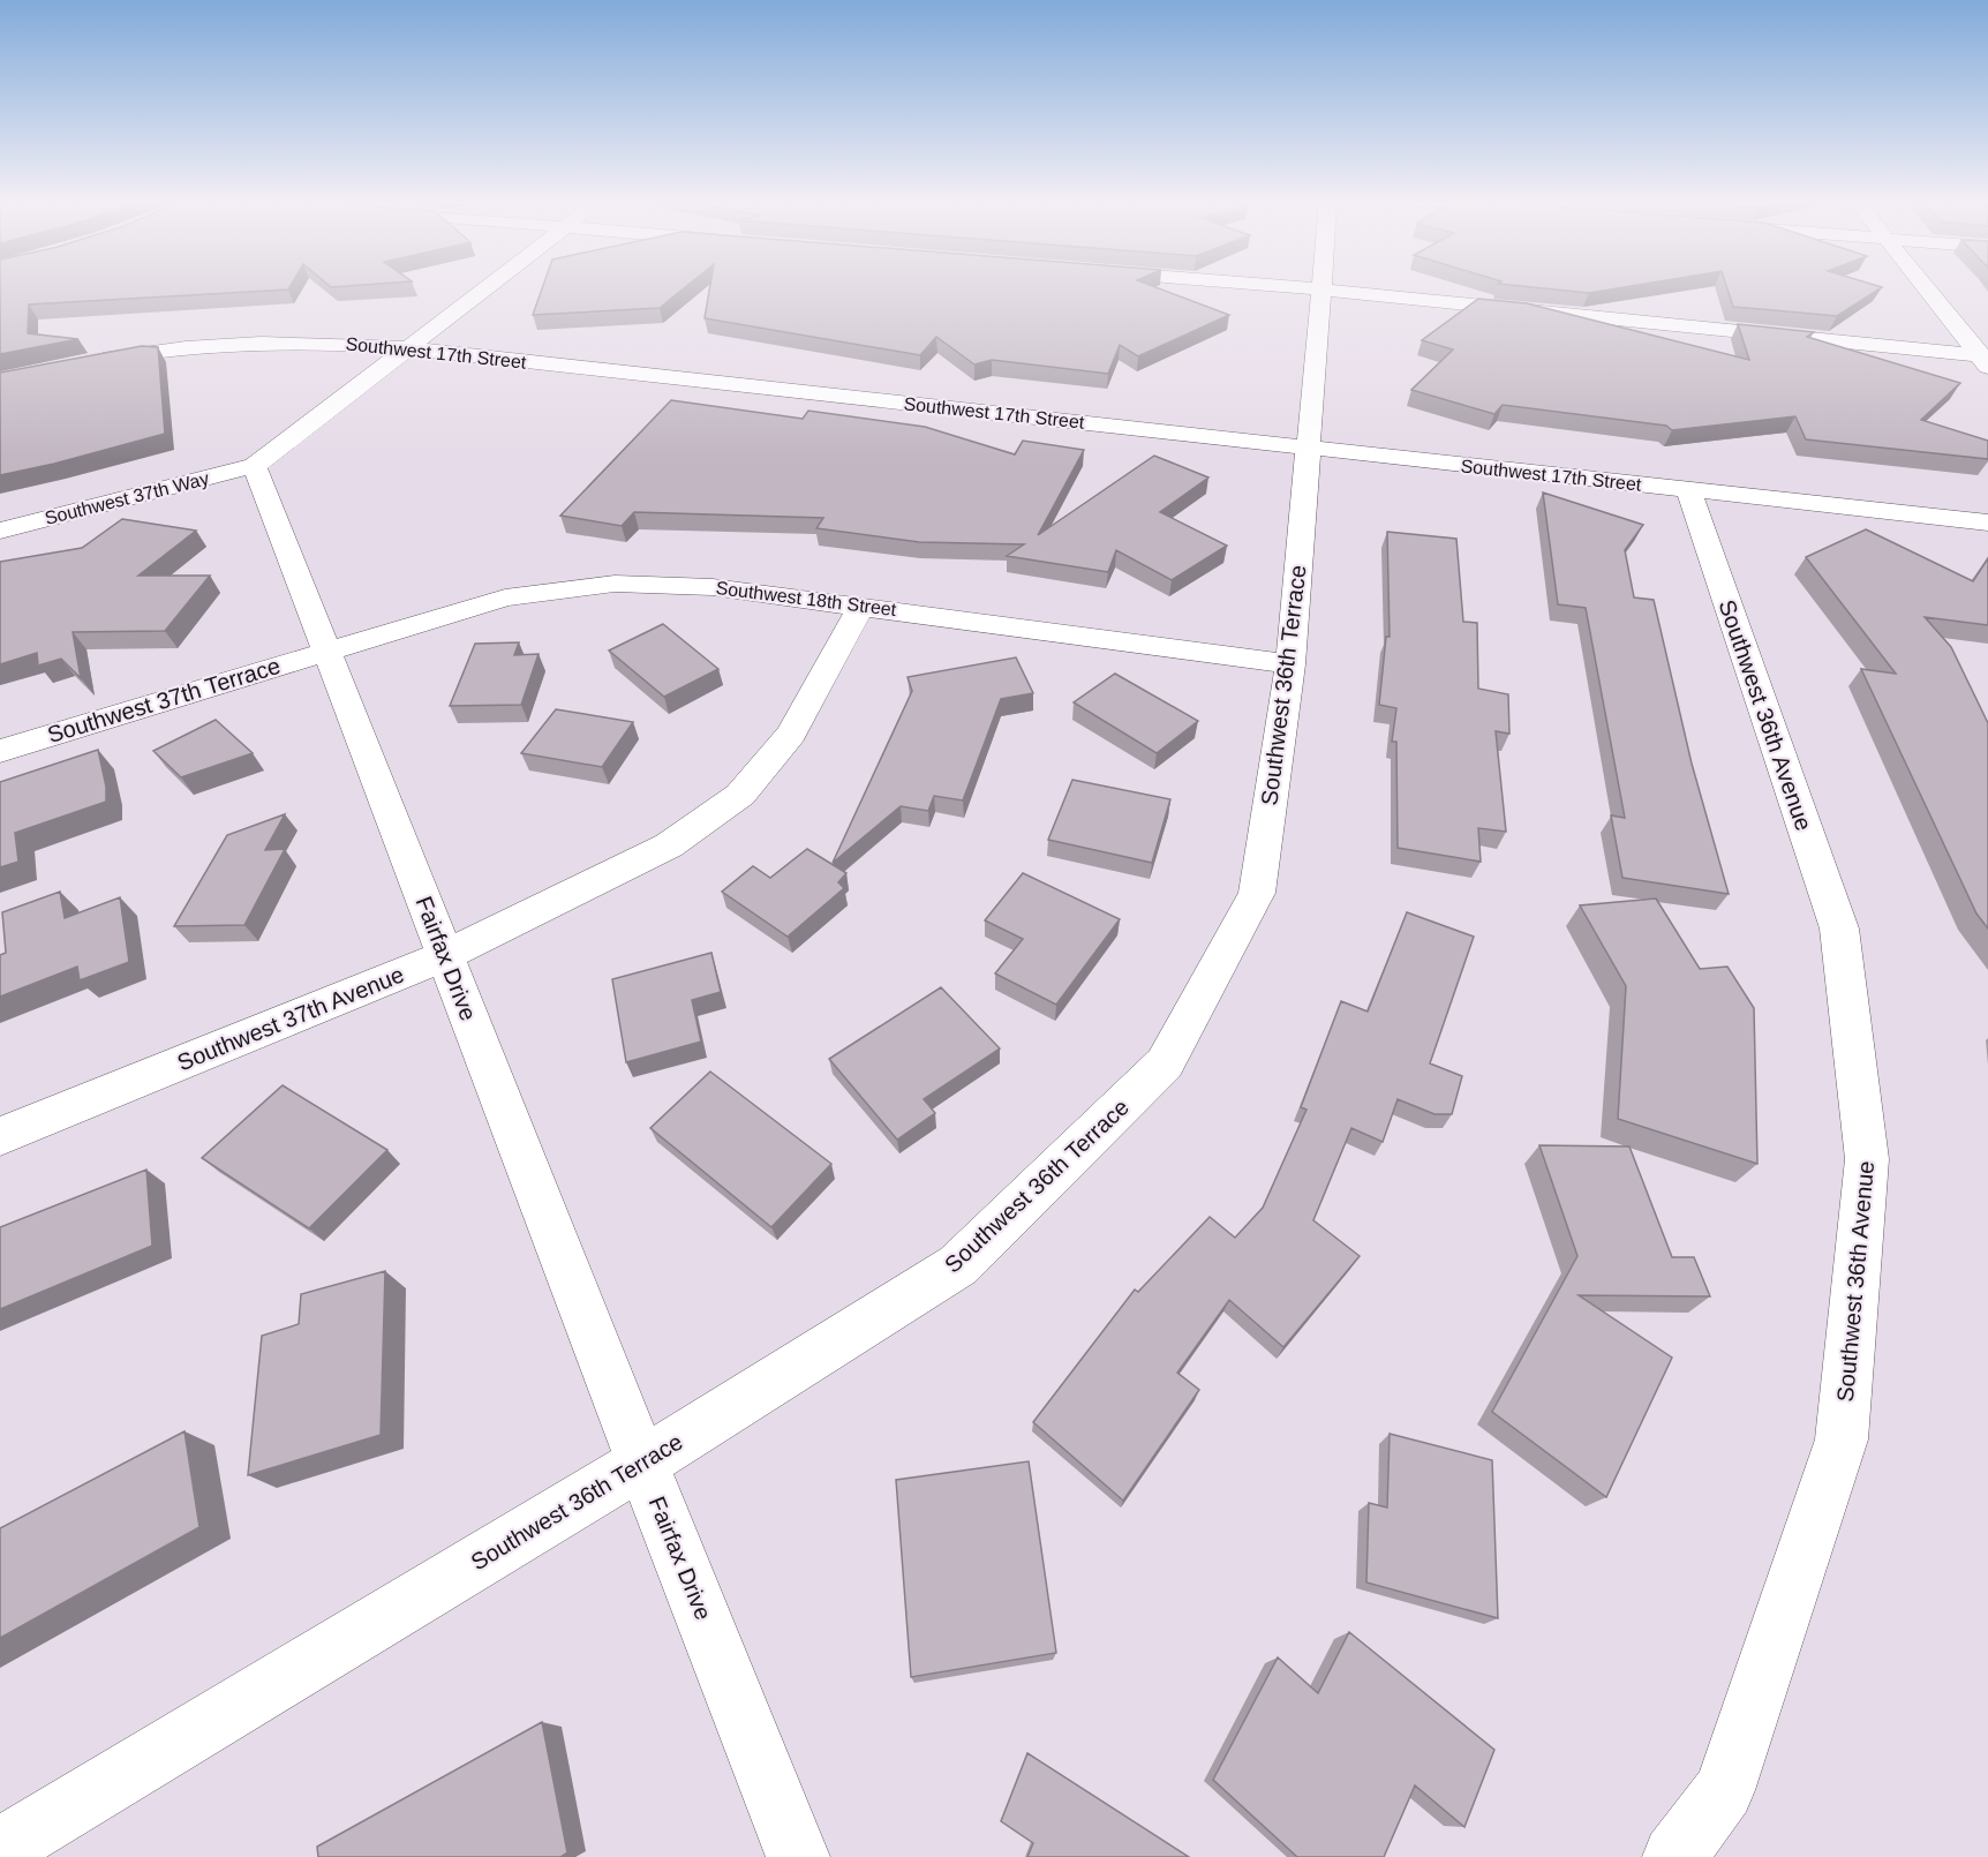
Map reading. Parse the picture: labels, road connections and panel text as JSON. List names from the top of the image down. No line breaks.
{"streets":{"street":["Southwest 17th Street","Southwest 37th Way","Southwest 18th Street","Southwest 36th Terrace","Southwest 37th Terrace","Southwest 36th Avenue","Fairfax Drive","Southwest 37th Avenue"]},"crossings":[["Southwest 17th Street","Southwest 36th Terrace"],["Southwest 17th Street","Southwest 36th Avenue"],["Southwest 37th Way","Fairfax Drive"],["Southwest 18th Street","Southwest 36th Terrace"],["Southwest 18th Street","Southwest 37th Terrace"],["Southwest 18th Street","Fairfax Drive"],["Southwest 18th Street","Southwest 37th Avenue"],["Southwest 36th Terrace","Fairfax Drive"],["Southwest 37th Terrace","Fairfax Drive"],["Fairfax Drive","Southwest 37th Avenue"]]}
